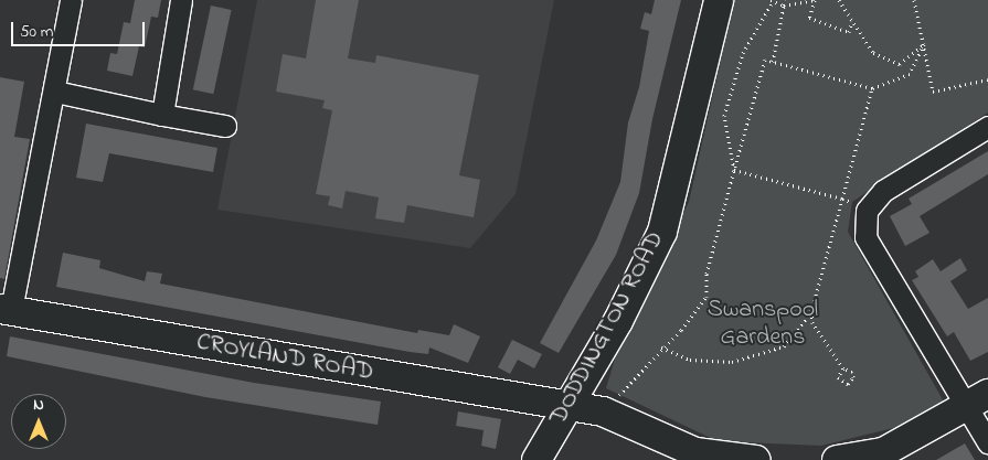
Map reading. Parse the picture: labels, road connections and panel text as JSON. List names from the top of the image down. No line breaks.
{"streets":{"main road":["DODDINGTON ROAD","CROYLAND ROAD"]},"crossings":[["DODDINGTON ROAD","CROYLAND ROAD"]],"parks":["Swanspool Gardens"],"scale_bar":"50 m","north":"top"}
